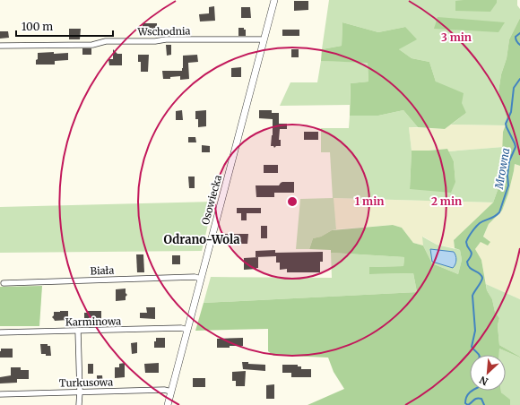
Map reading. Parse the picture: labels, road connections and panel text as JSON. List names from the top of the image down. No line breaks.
{"streets":{"street":["Wschodnia","Osowiecka","Biała","Karminowa","Turkusowa"]},"crossings":[["Wschodnia","Osowiecka"],["Osowiecka","Biała"],["Osowiecka","Karminowa"],["Osowiecka","Turkusowa"]],"districts":["Odrano-Wola"],"water":["Mrowna"],"scale_bar":"100 m","north":"bottom left","rings":["3 min","1 min","2 min"]}
